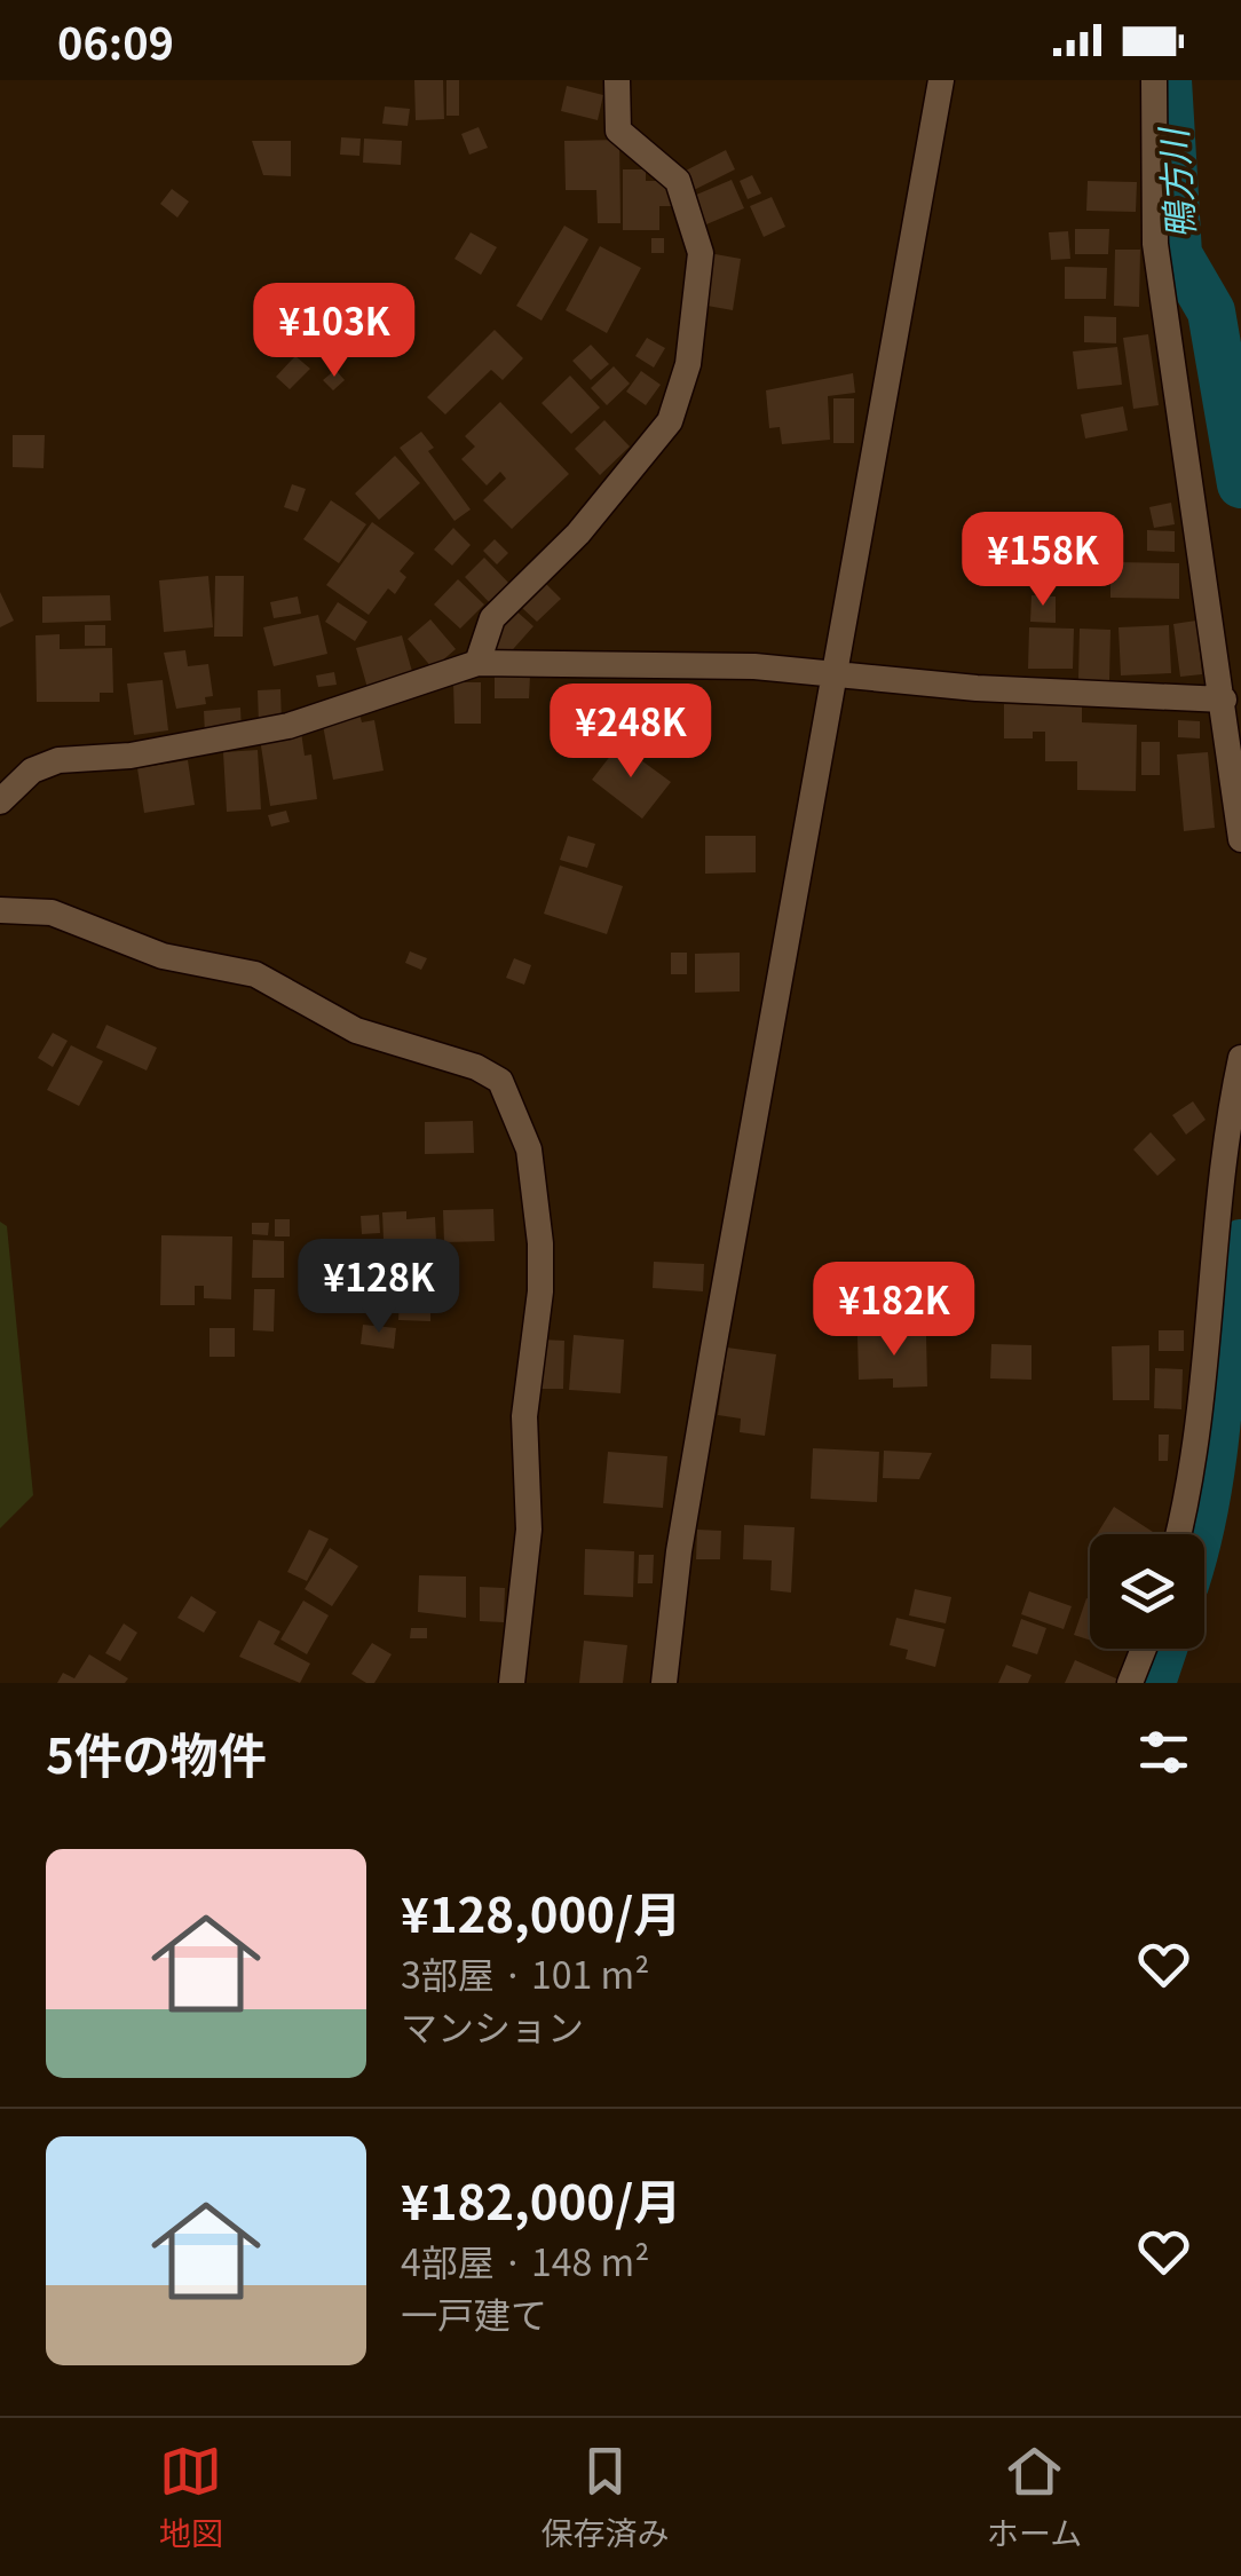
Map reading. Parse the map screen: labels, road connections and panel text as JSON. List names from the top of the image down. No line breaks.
{"water":["鴨方川"],"page":{"status":"06:09","price":["¥103K","¥158K","¥248K","¥128K","¥182K"],"heading":"5件の物件","list":[{"name":"¥128,000/月","note":"3部屋 · 101 m² · マンション"},{"name":"¥182,000/月","note":"4部屋 · 148 m² · 一戸建て"}],"tabs":["地図","保存済み","ホーム"]}}
